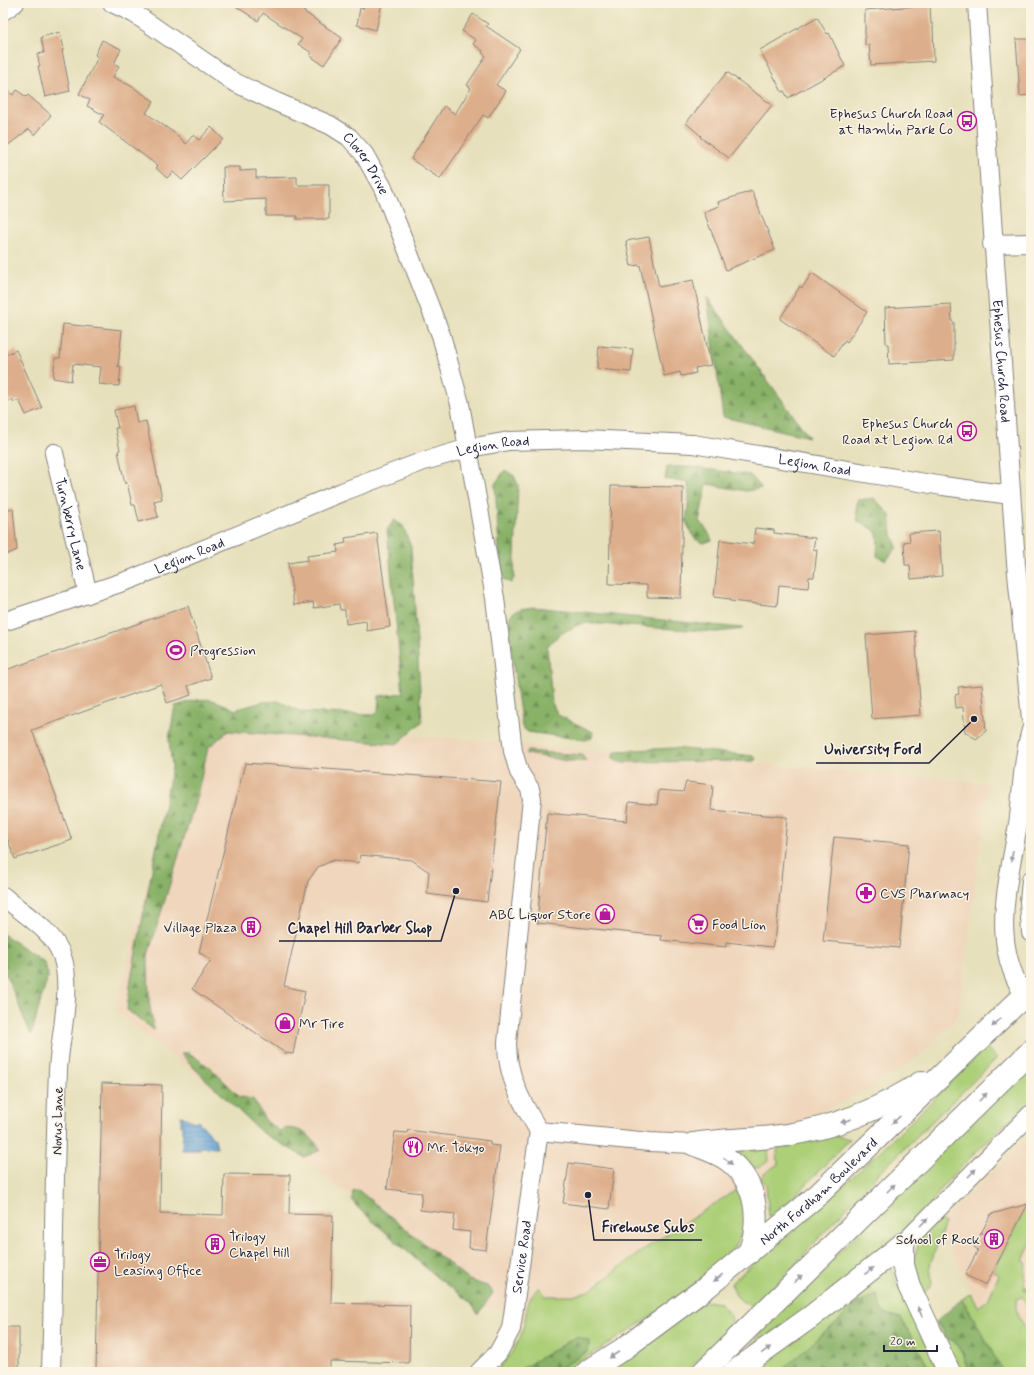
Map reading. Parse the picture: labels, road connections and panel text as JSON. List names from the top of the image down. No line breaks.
{"streets":{"main road":["North Fordham Boulevard"],"street":["Clover Drive","Ephesus Church Road","Legion Road","Turnberry Lane","Novus Lane","Service Road"]},"crossings":[["Clover Drive","Legion Road"],["Clover Drive","Service Road"],["Ephesus Church Road","Legion Road"],["Legion Road","Turnberry Lane"]],"places":{"bus stop":["Ephesus Church Road at Hamlin Park Co","Ephesus Church Road at Legion Rd"],"sports":["Progression"],"other":["University Ford","Chapel Hill Barber Shop","Firehouse Subs"],"pharmacy":["CVS Pharmacy"],"shop":["ABC Liquor Store","Mr Tire"],"supermarket":["Food Lion"],"building":["Village Plaza","School of Rock","Trilogy Chapel Hill"],"restaurant":["Mr. Tokyo"],"office":["Trilogy Leasing Office"]},"scale_bar":"20 m"}
